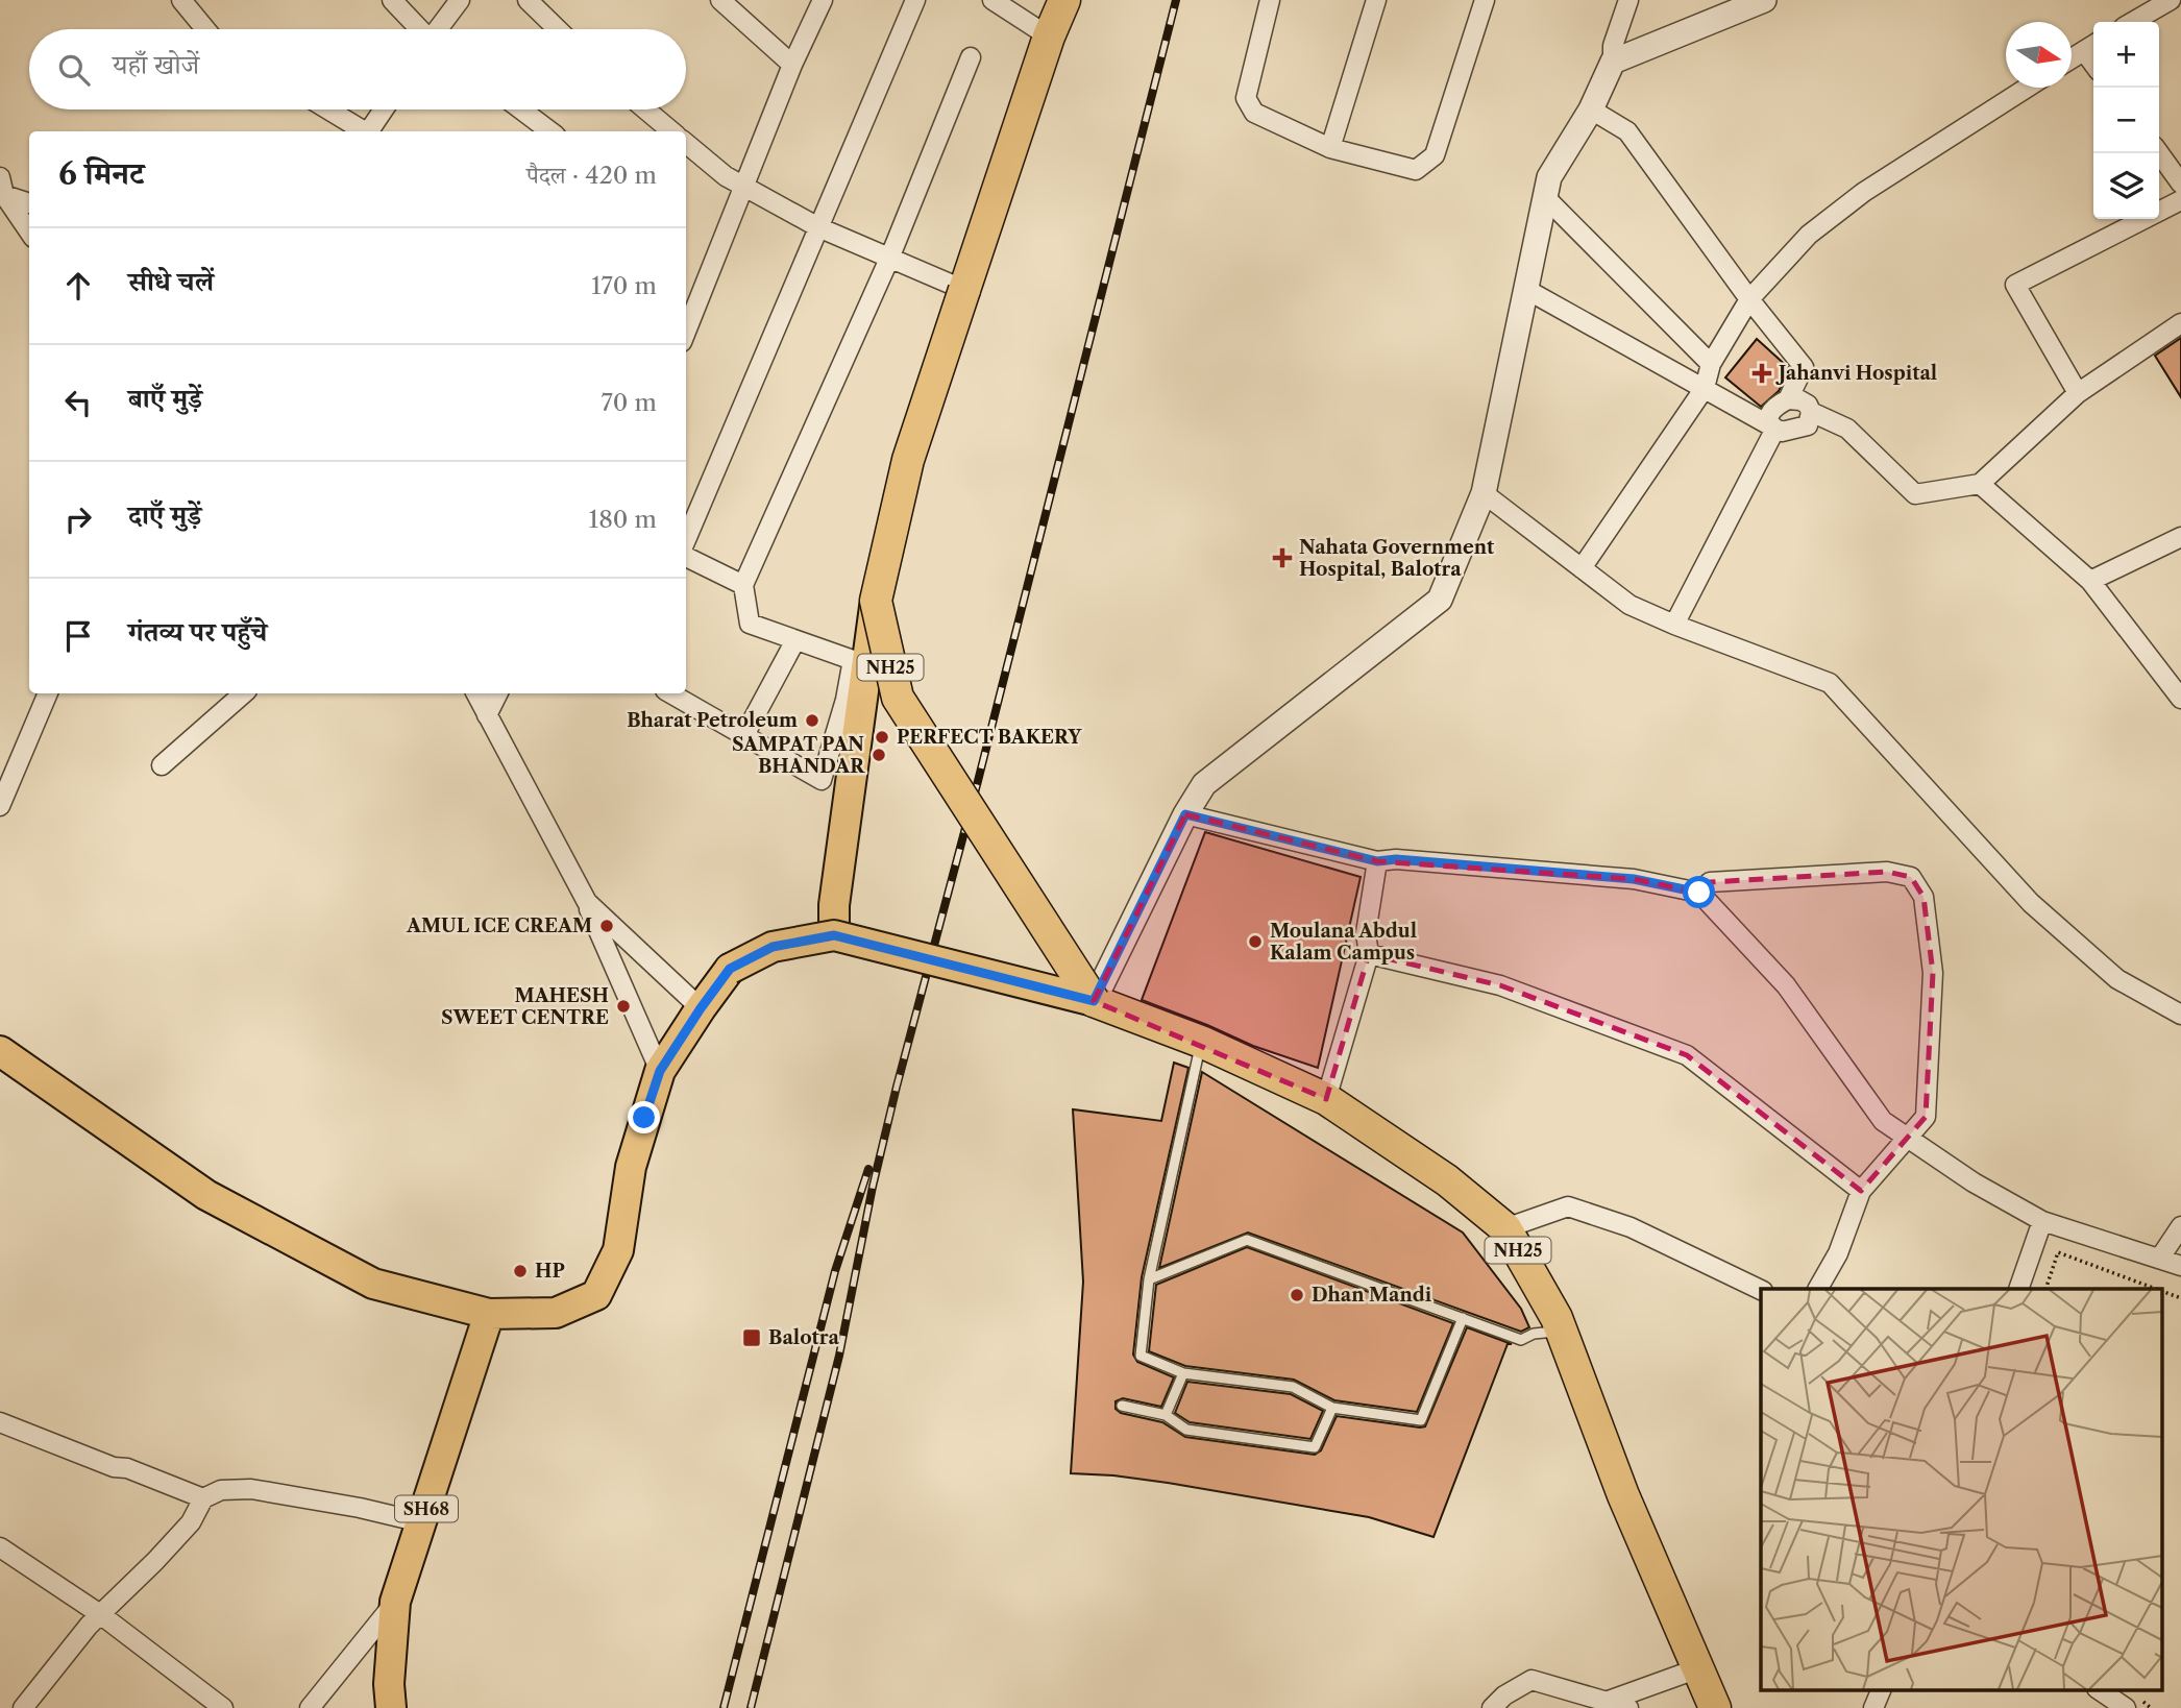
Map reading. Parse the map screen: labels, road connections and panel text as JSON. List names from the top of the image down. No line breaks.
{"streets":{"highway":["NH25"],"main road":["SH68"]},"places":{"health":["Jahanvi Hospital","Nahata Government Hospital, Balotra"],"other":["Bharat Petroleum","PERFECT BAKERY","SAMPAT PAN BHANDAR","AMUL ICE CREAM","Moulana Abdul Kalam Campus","MAHESH SWEET CENTRE","HP","Dhan Mandi"],"transit":["Balotra"]},"north":"right","page":{"map_buttons":["+","−"],"search":"यहाँ खोजें","heading":["6 मिनट","पैदल · 420 m"],"list":[["सीधे चलें","170 m"],["बाएँ मुड़ें","70 m"],["दाएँ मुड़ें","180 m"],"गंतव्य पर पहुँचे"]}}
